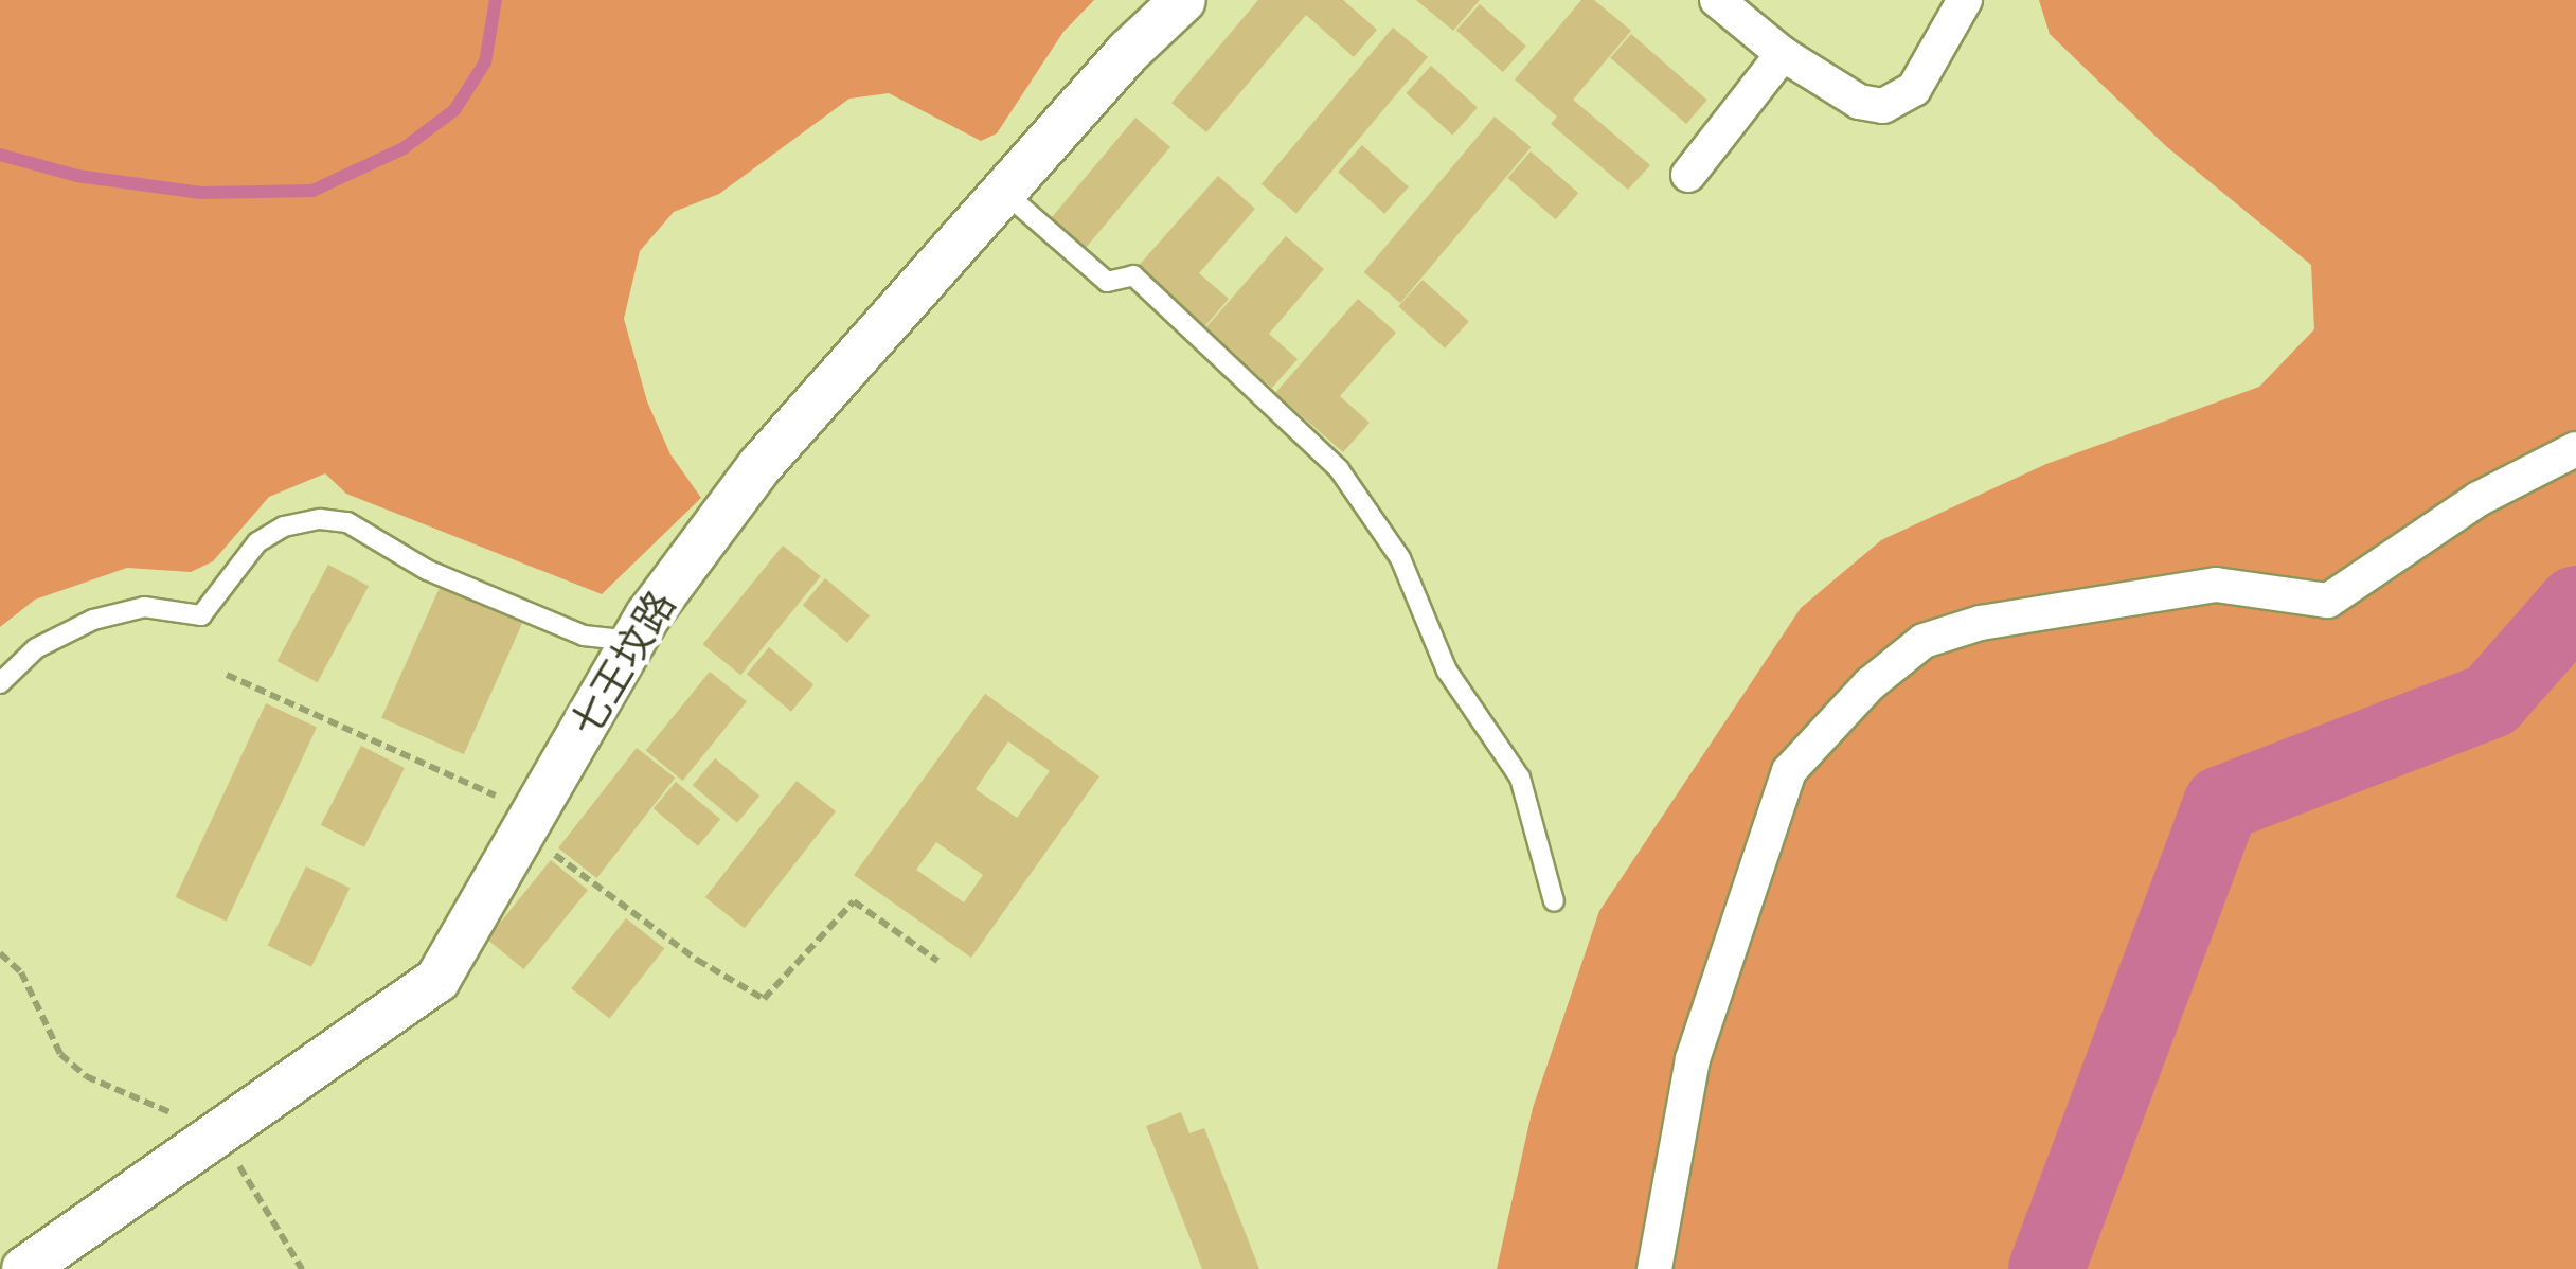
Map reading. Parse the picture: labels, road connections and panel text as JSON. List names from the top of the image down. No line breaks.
{"streets":{"street":["七王坟路"]}}
